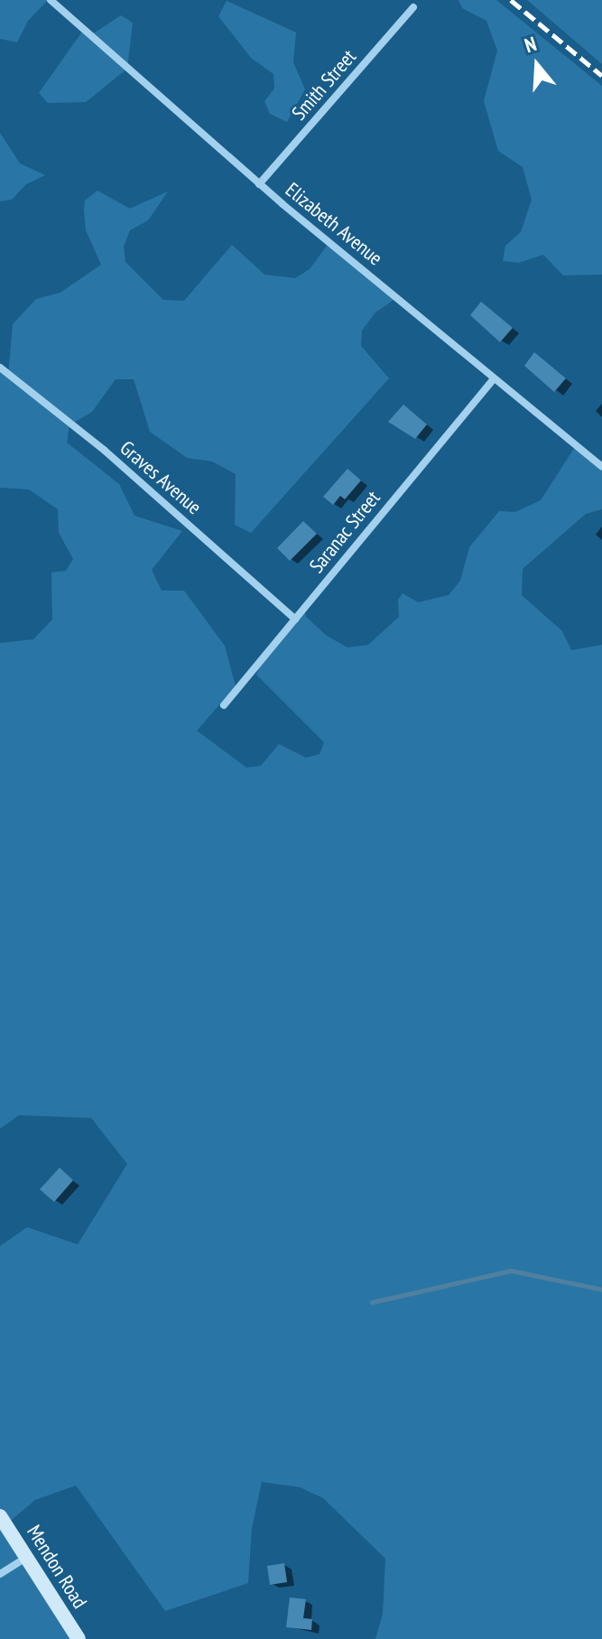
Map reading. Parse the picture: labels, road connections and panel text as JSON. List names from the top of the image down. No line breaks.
{"streets":{"street":["Smith Street","Elizabeth Avenue","Graves Avenue","Saranac Street","Mendon Road"]},"crossings":[["Smith Street","Elizabeth Avenue"],["Elizabeth Avenue","Saranac Street"],["Graves Avenue","Saranac Street"]],"north":"top"}
